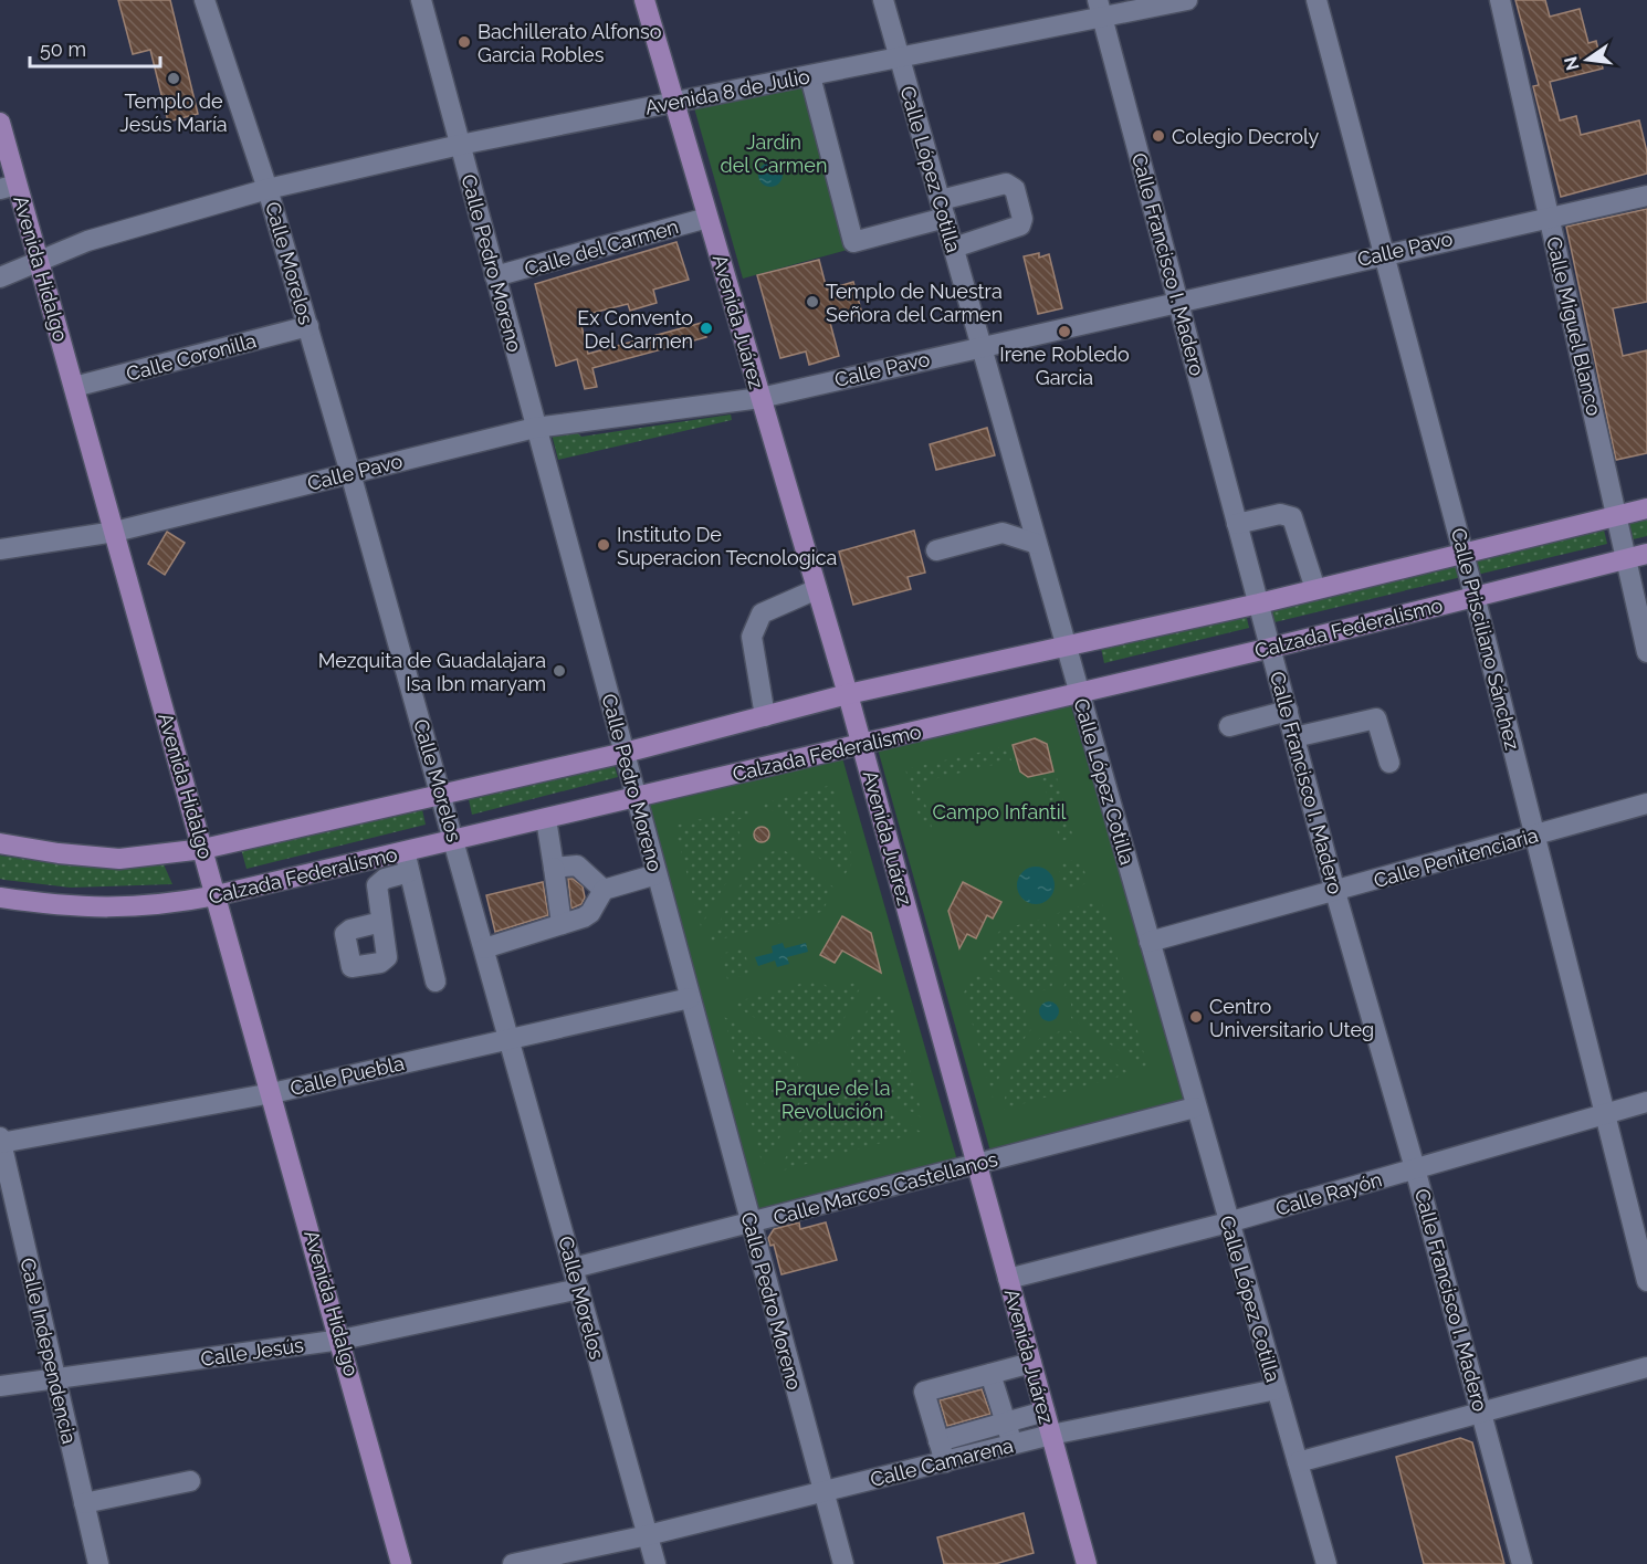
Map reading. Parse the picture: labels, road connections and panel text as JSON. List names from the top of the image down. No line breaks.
{"streets":{"main road":["Avenida Hidalgo","Avenida Juárez","Calzada Federalismo"],"street":["Avenida 8 de Julio","Calle López Cotilla","Calle del Carmen","Calle Pavo","Calle Morelos","Calle Pedro Moreno","Calle Francisco I. Madero","Calle Miguel Blanco","Calle Coronilla","Calle Prisciliano Sánchez","Calle Penitenciaria","Calle Puebla","Calle Marcos Castellanos","Calle Rayón","Calle Independencia","Calle Jesús","Calle Camarena"]},"crossings":[["Avenida 8 de Julio","Calle López Cotilla"],["Avenida 8 de Julio","Calle Morelos"],["Avenida 8 de Julio","Calle Pedro Moreno"],["Avenida 8 de Julio","Calle Francisco I. Madero"],["Avenida 8 de Julio","Avenida Hidalgo"],["Avenida 8 de Julio","Avenida Juárez"],["Calle López Cotilla","Calle Pavo"],["Calle López Cotilla","Calzada Federalismo"],["Calle López Cotilla","Calle Penitenciaria"],["Calle López Cotilla","Calle Marcos Castellanos"],["Calle López Cotilla","Calle Rayón"],["Calle López Cotilla","Calle Camarena"],["Calle del Carmen","Calle Pedro Moreno"],["Calle del Carmen","Avenida Juárez"],["Calle Pavo","Calle Morelos"],["Calle Pavo","Calle Pedro Moreno"],["Calle Pavo","Calle Francisco I. Madero"],["Calle Pavo","Avenida Hidalgo"],["Calle Pavo","Avenida Juárez"],["Calle Pavo","Calle Miguel Blanco"],["Calle Pavo","Calle Prisciliano Sánchez"],["Calle Morelos","Calle Coronilla"],["Calle Morelos","Calzada Federalismo"],["Calle Morelos","Calle Puebla"],["Calle Morelos","Calle Marcos Castellanos"],["Calle Morelos","Calle Jesús"],["Calle Morelos","Calle Camarena"],["Calle Pedro Moreno","Calzada Federalismo"],["Calle Pedro Moreno","Calle Puebla"],["Calle Pedro Moreno","Calle Marcos Castellanos"],["Calle Pedro Moreno","Calle Camarena"],["Calle Francisco I. Madero","Calzada Federalismo"],["Calle Francisco I. Madero","Calle Penitenciaria"],["Calle Francisco I. Madero","Calle Rayón"],["Avenida Hidalgo","Calle Coronilla"],["Avenida Hidalgo","Calzada Federalismo"],["Avenida Hidalgo","Calle Puebla"],["Avenida Hidalgo","Calle Jesús"],["Avenida Juárez","Calzada Federalismo"],["Avenida Juárez","Calle Marcos Castellanos"],["Avenida Juárez","Calle Rayón"],["Avenida Juárez","Calle Camarena"],["Calle Miguel Blanco","Calzada Federalismo"],["Calzada Federalismo","Calle Prisciliano Sánchez"],["Calle Prisciliano Sánchez","Calle Penitenciaria"],["Calle Prisciliano Sánchez","Calle Rayón"],["Calle Puebla","Calle Independencia"],["Calle Independencia","Calle Jesús"]],"parks":["Jardín del Carmen","Campo Infantil","Parque de la Revolución"],"places":["Bachillerato Alfonso Garcia Robles","Templo de Jesús María","Colegio Decroly","Templo de Nuestra Señora del Carmen","Ex Convento Del Carmen","Irene Robledo Garcia","Instituto De Superacion Tecnologica","Mezquita de Guadalajara Isa Ibn maryam","Centro Universitario Uteg"],"scale_bar":"50 m","north":"left"}
